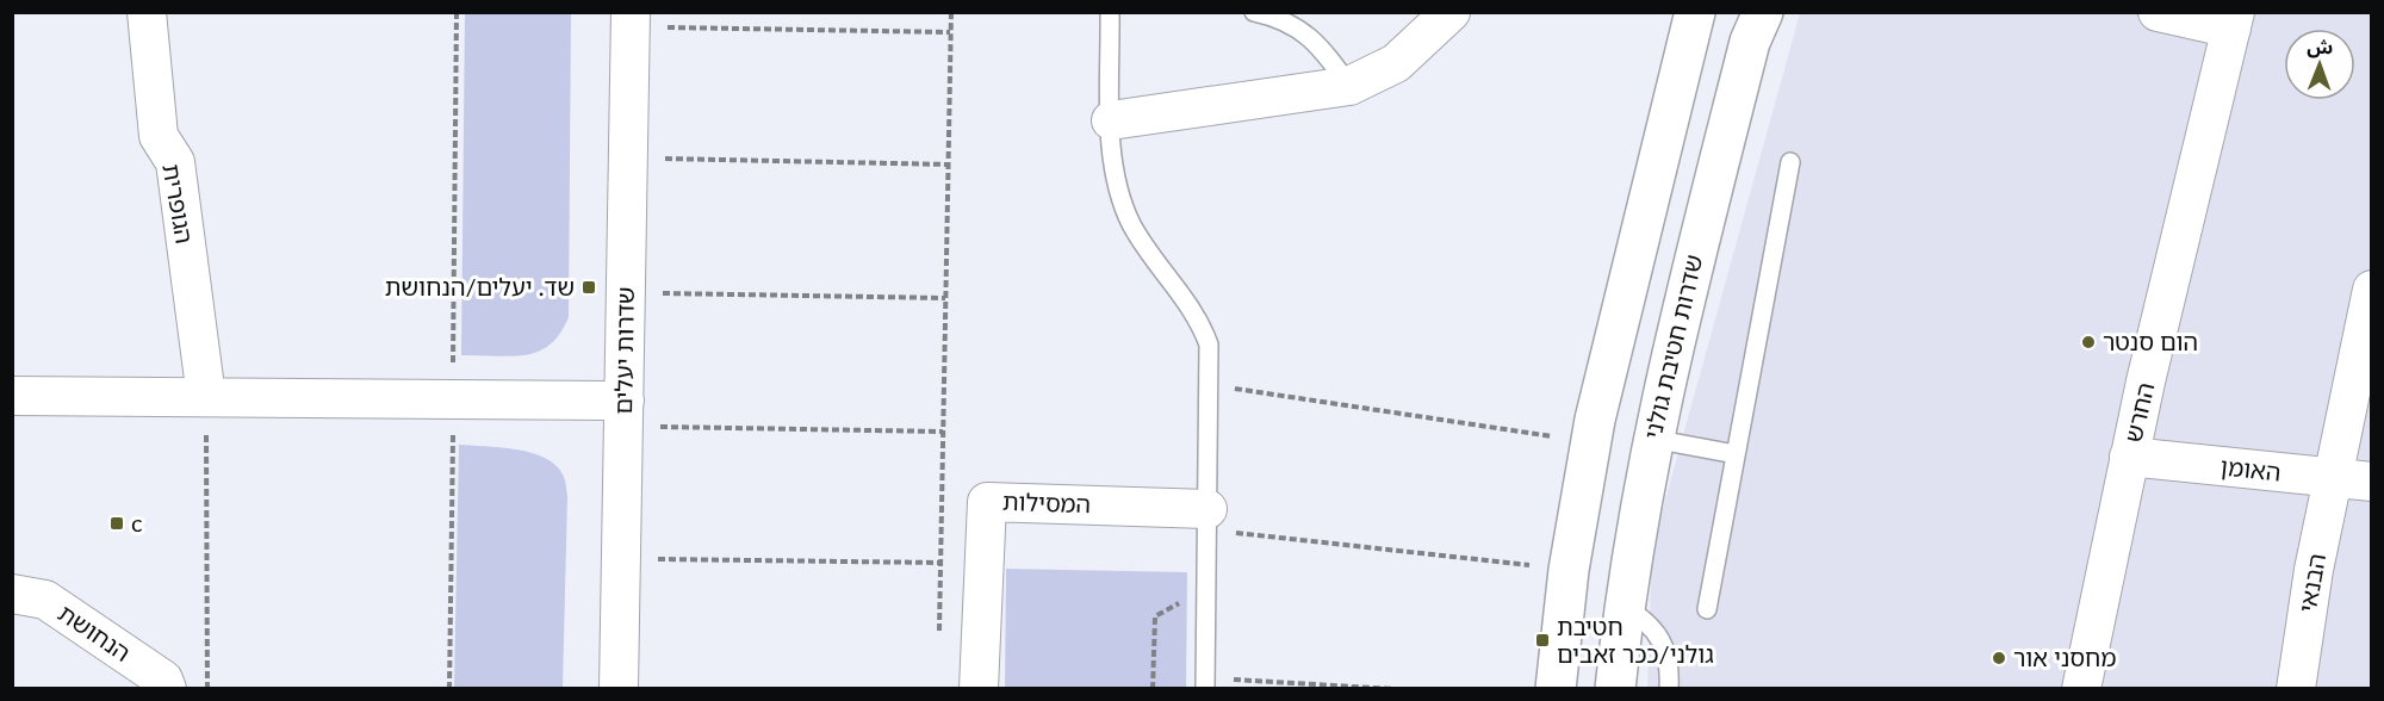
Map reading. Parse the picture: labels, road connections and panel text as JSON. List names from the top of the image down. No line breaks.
{"streets":{"street":["הגופרית","שדרות חטיבת גולני","שדרות יעלים","החרש","האומן","המסילות","הבנאי","הנחושת"]},"crossings":[["החרש","האומן"],["האומן","הבנאי"]],"places":{"transit":["שד. יעלים/הנחושת","с","חטיבת גולני/ככר זאבים"],"other":["הום סנטר","מחסני אור"]},"north":"top"}
